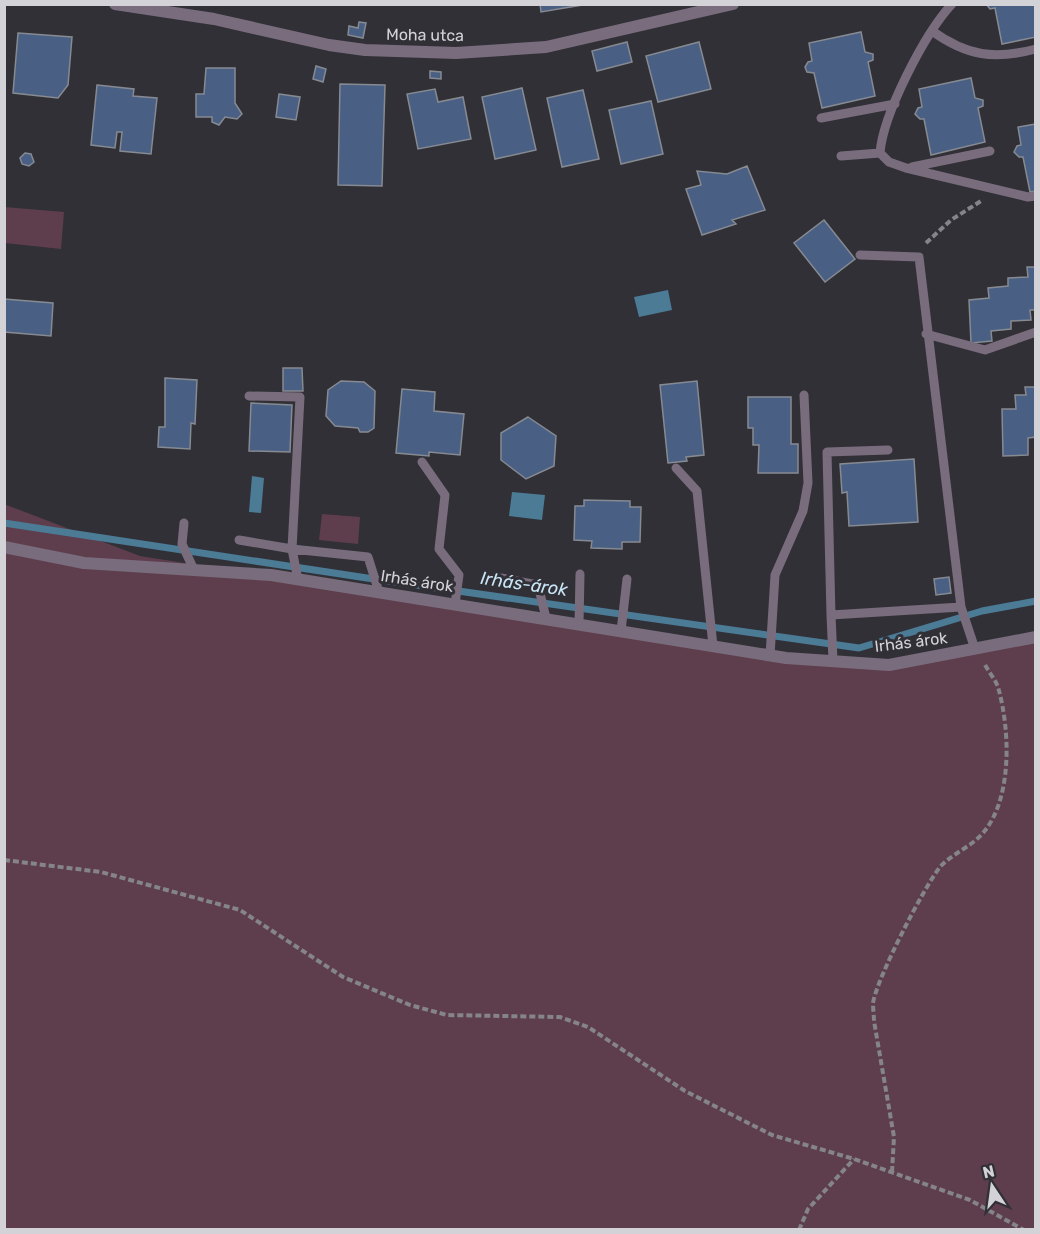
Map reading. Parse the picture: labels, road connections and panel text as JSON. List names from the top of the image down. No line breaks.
{"streets":{"street":["Moha utca","Irhás árok"]},"water":["Irhás-árok"],"north":"top"}
